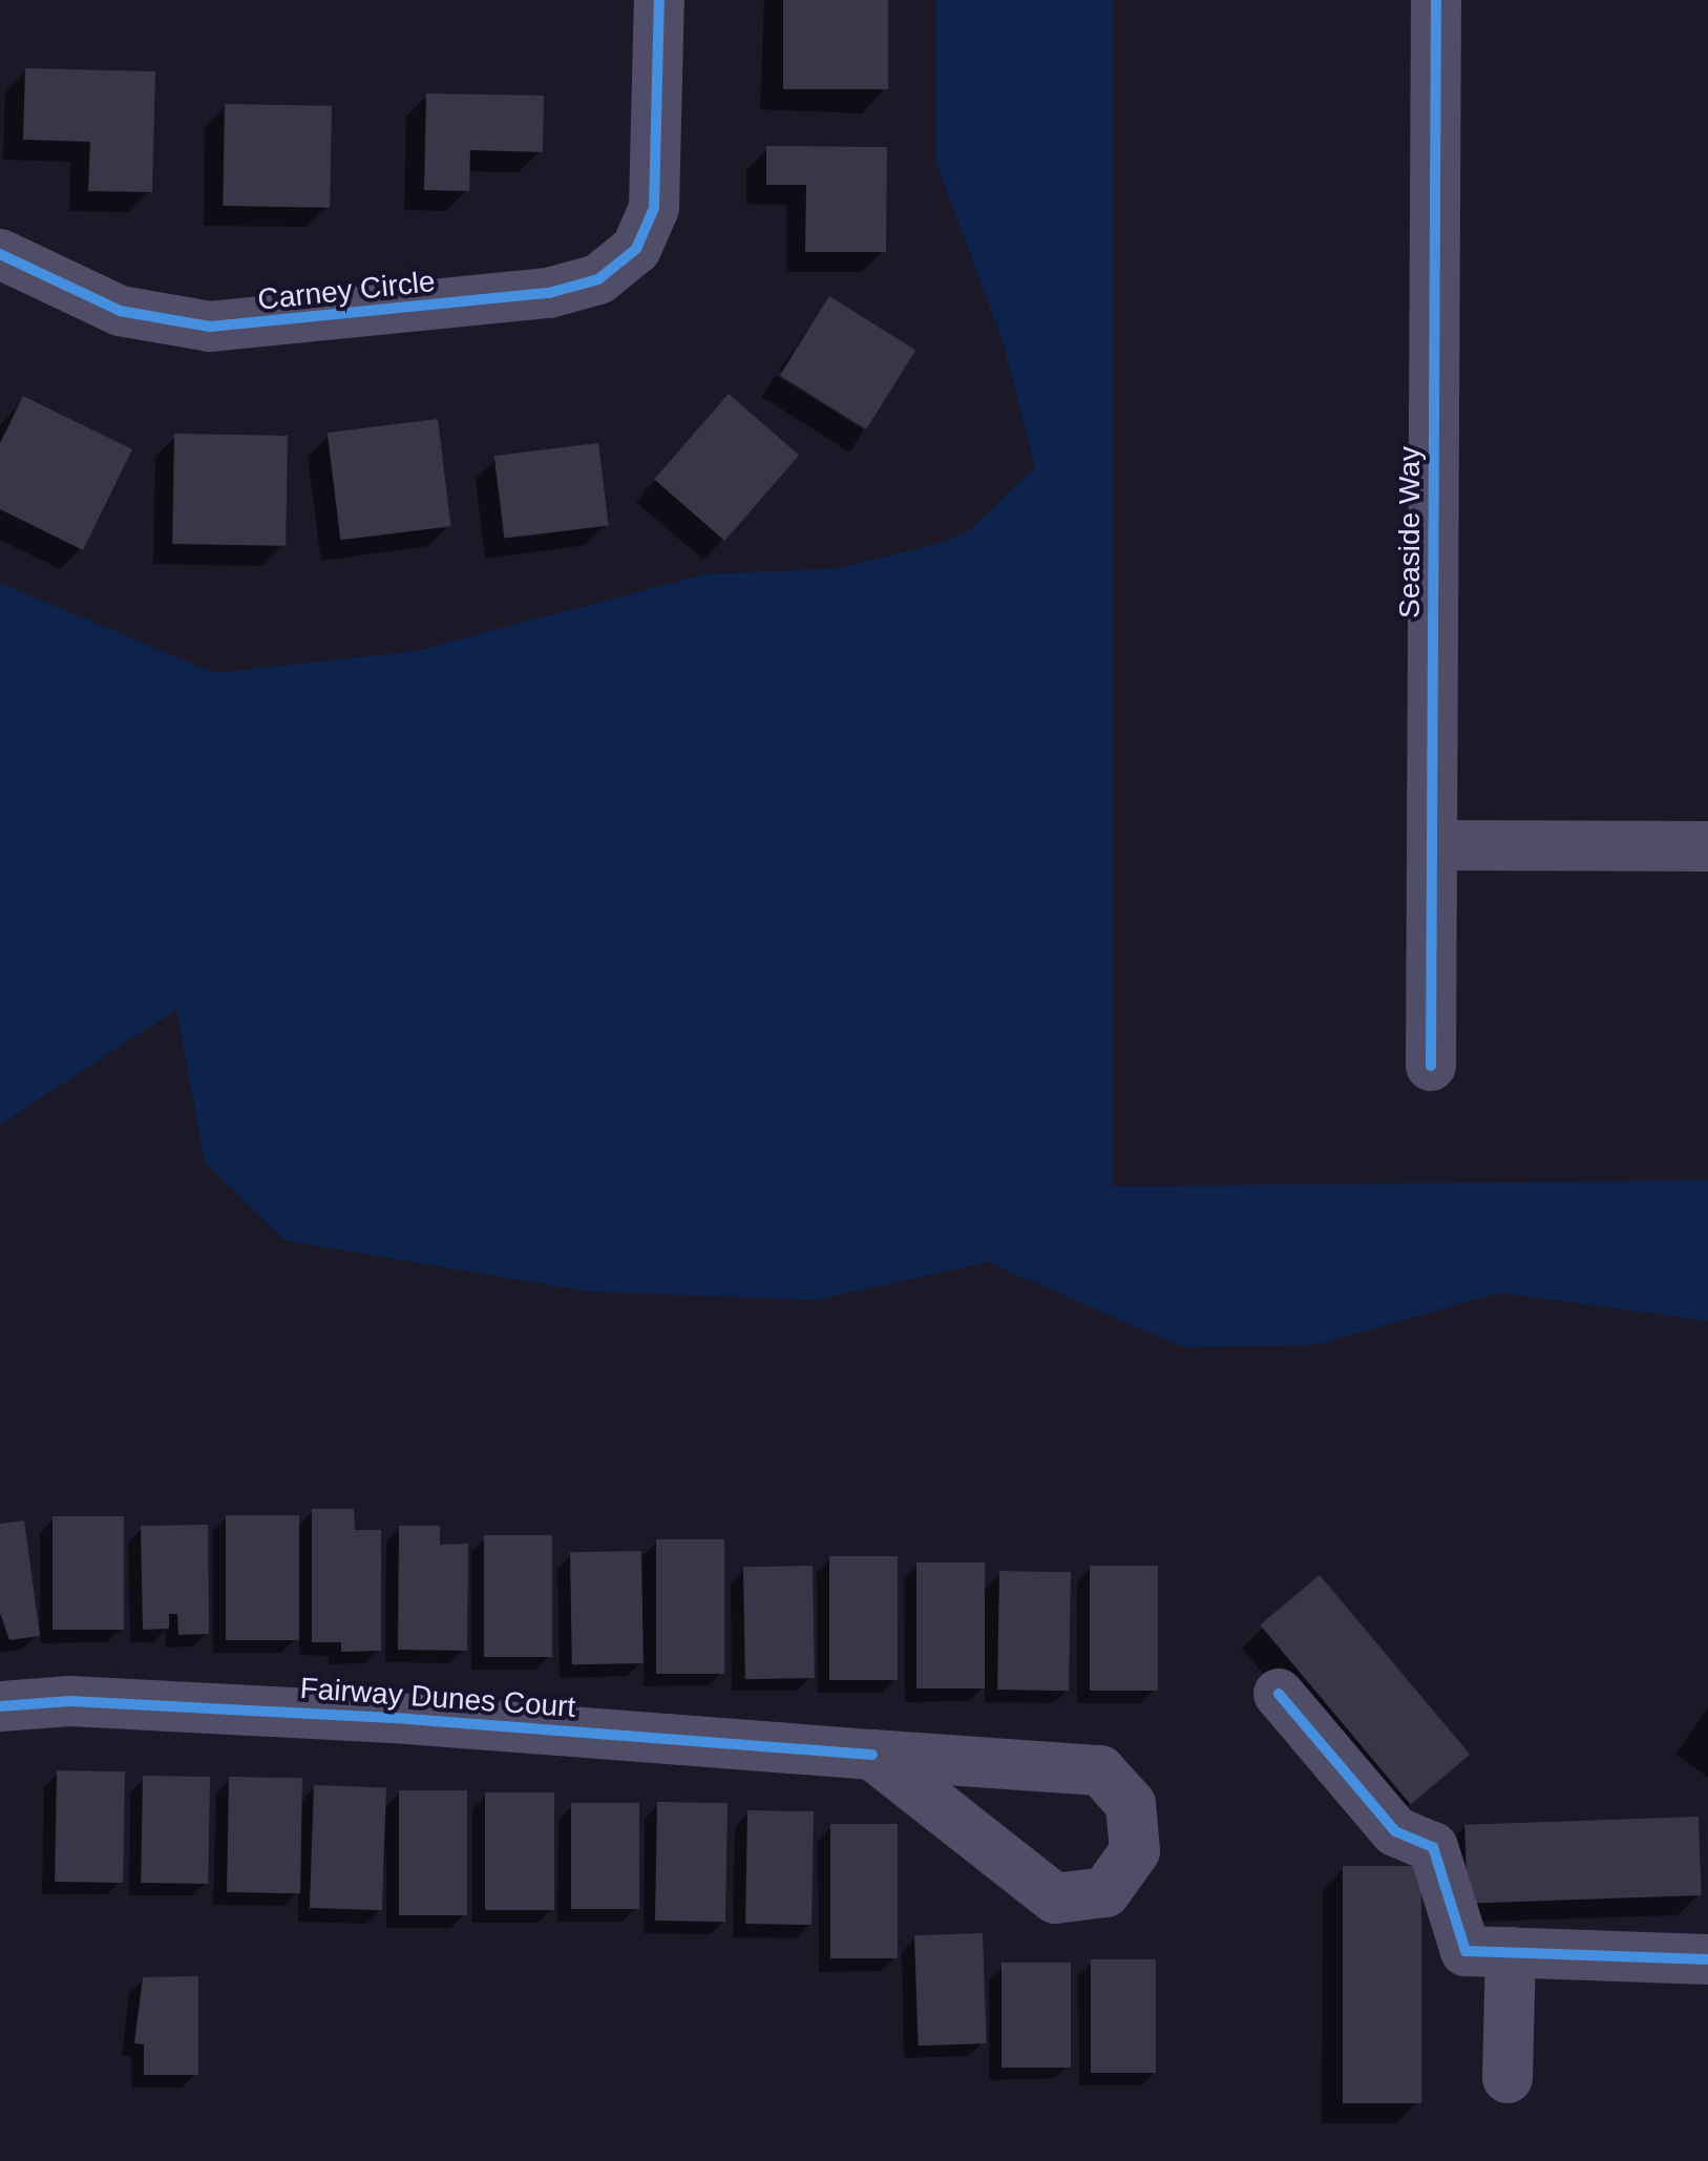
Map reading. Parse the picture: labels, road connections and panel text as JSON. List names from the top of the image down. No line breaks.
{"streets":{"street":["Carney Circle","Seaside Way","Fairway Dunes Court"]}}
